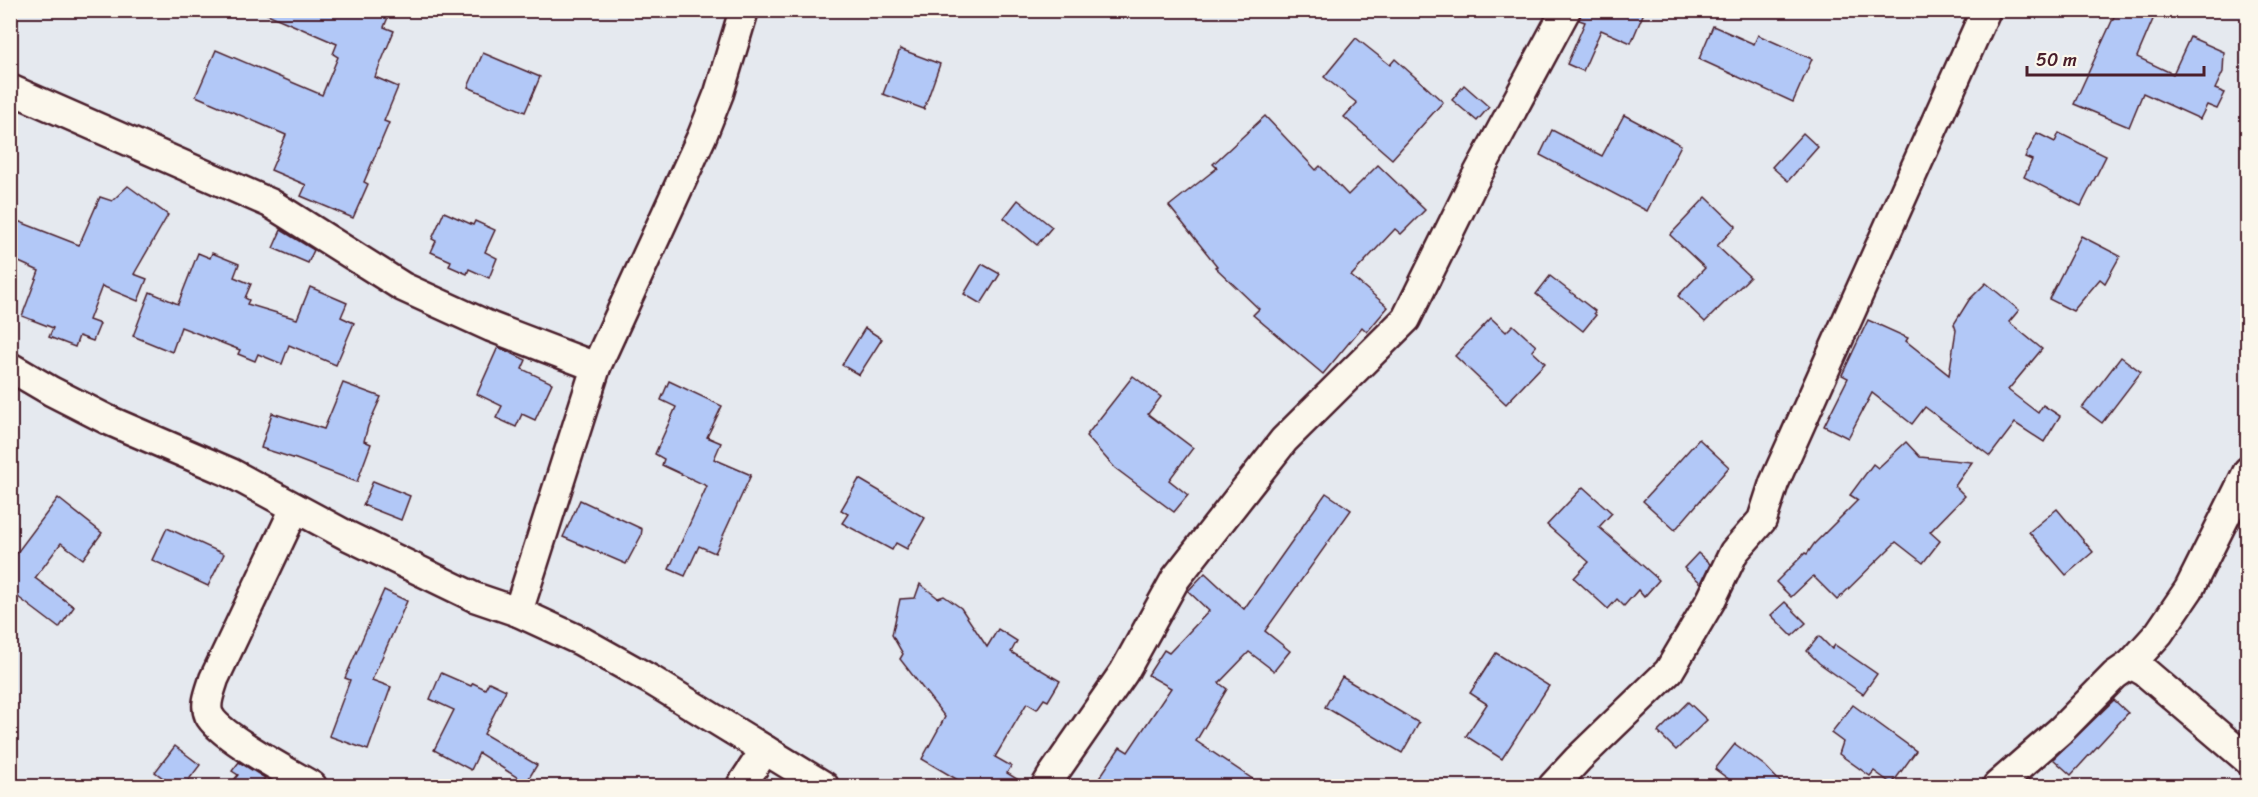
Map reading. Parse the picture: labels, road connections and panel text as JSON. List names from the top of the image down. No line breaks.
{"scale_bar":"50 m"}
